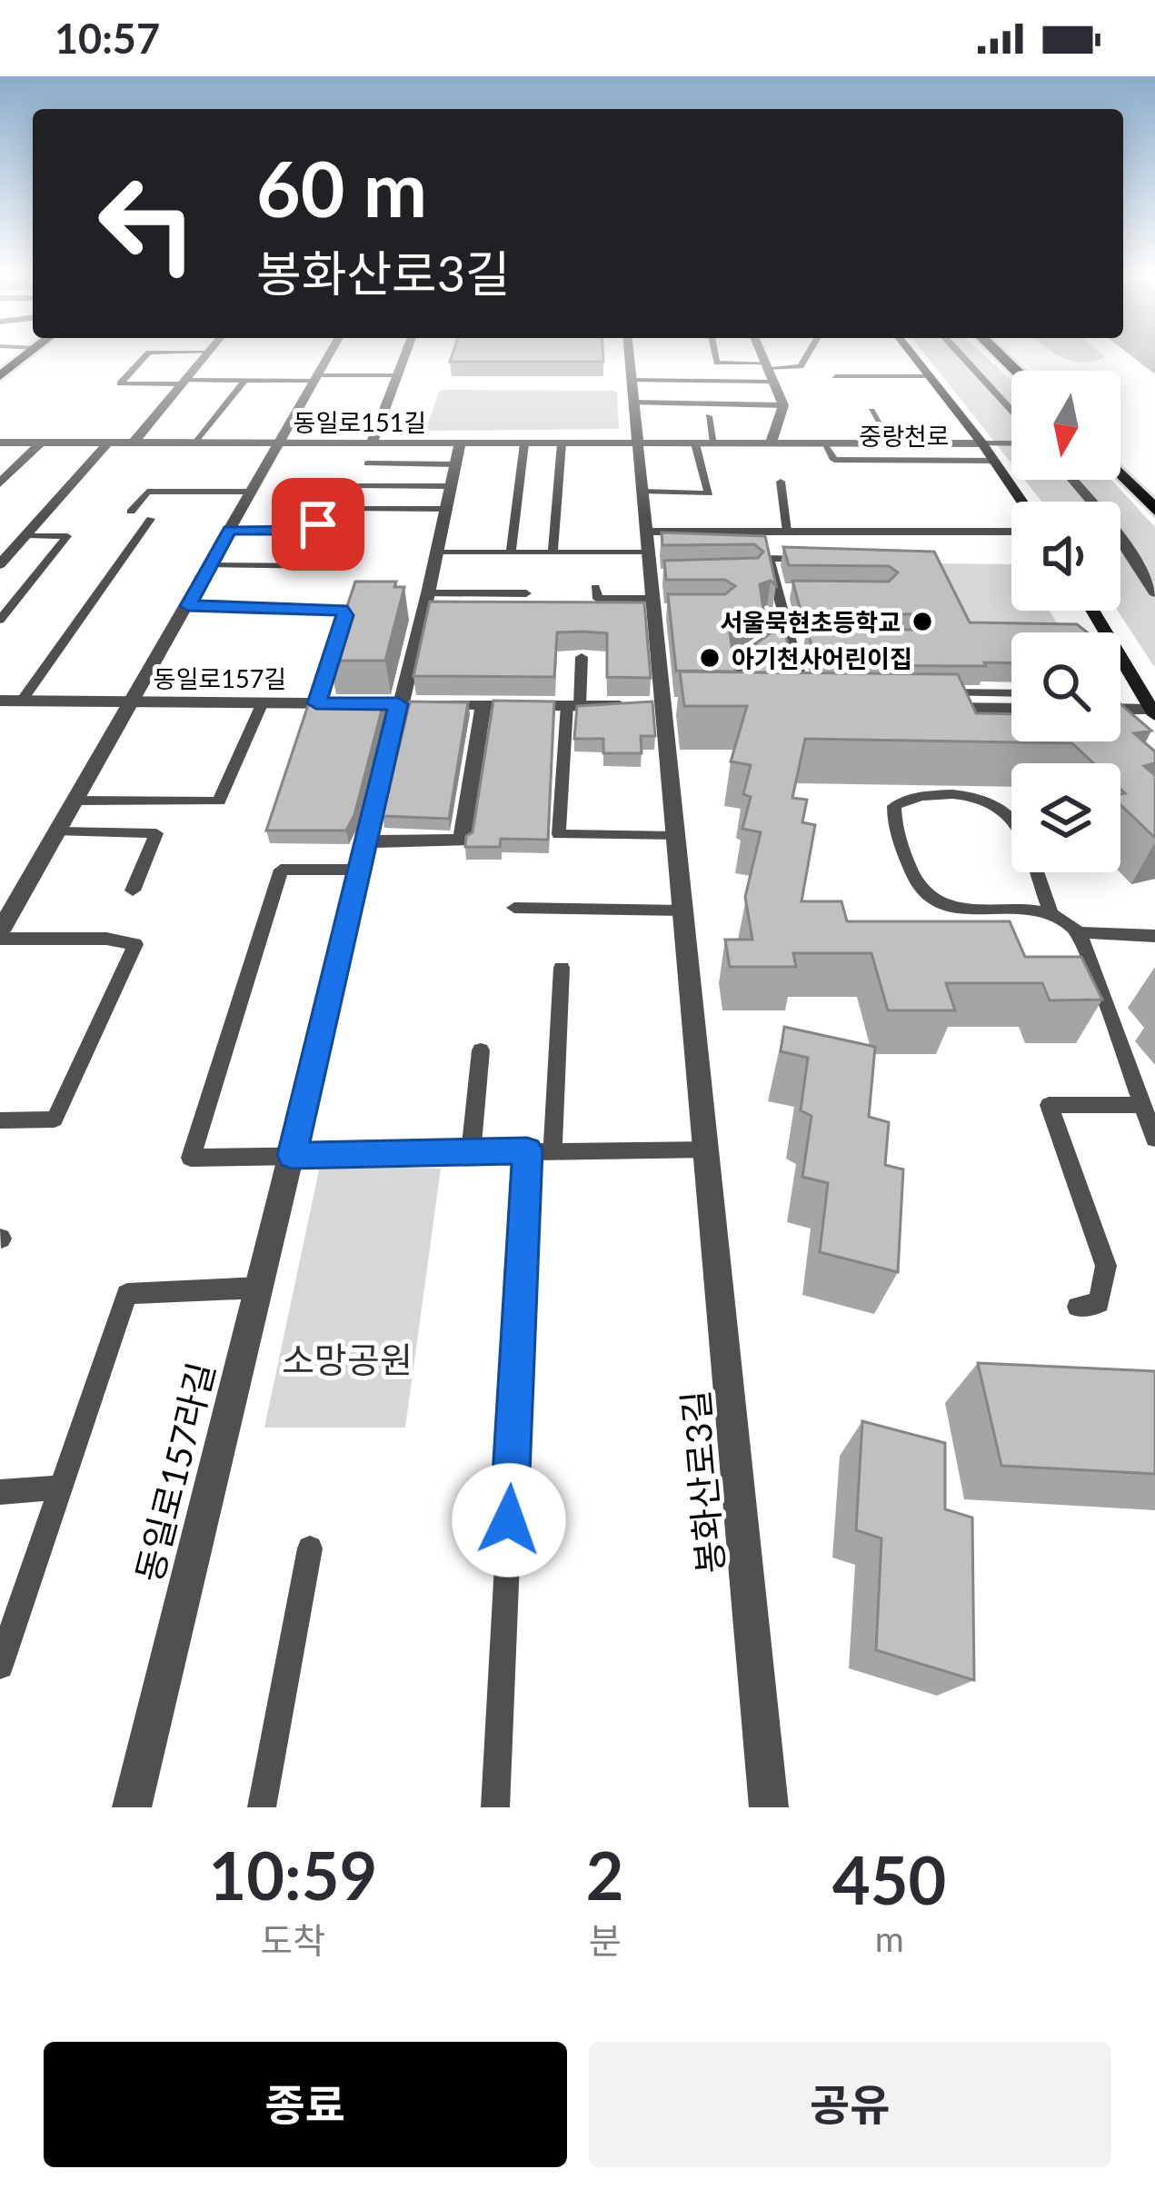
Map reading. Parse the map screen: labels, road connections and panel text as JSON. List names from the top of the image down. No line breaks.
{"streets":{"main road":["중랑천로"],"street":["동일로151길","동일로157길","동일로157라길","봉화산로3길"]},"crossings":[["동일로151길","중랑천로"],["동일로151길","동일로157라길"],["동일로151길","봉화산로3길"],["동일로157길","동일로157라길"],["동일로157길","봉화산로3길"]],"parks":["소망공원"],"places":["서울묵현초등학교","아기천사어린이집"],"north":"bottom","page":{"status":"10:57","turn":["60 m","봉화산로3길"],"eta":["10:59","도착","2","분","450","m"],"buttons":["종료","공유"]}}
